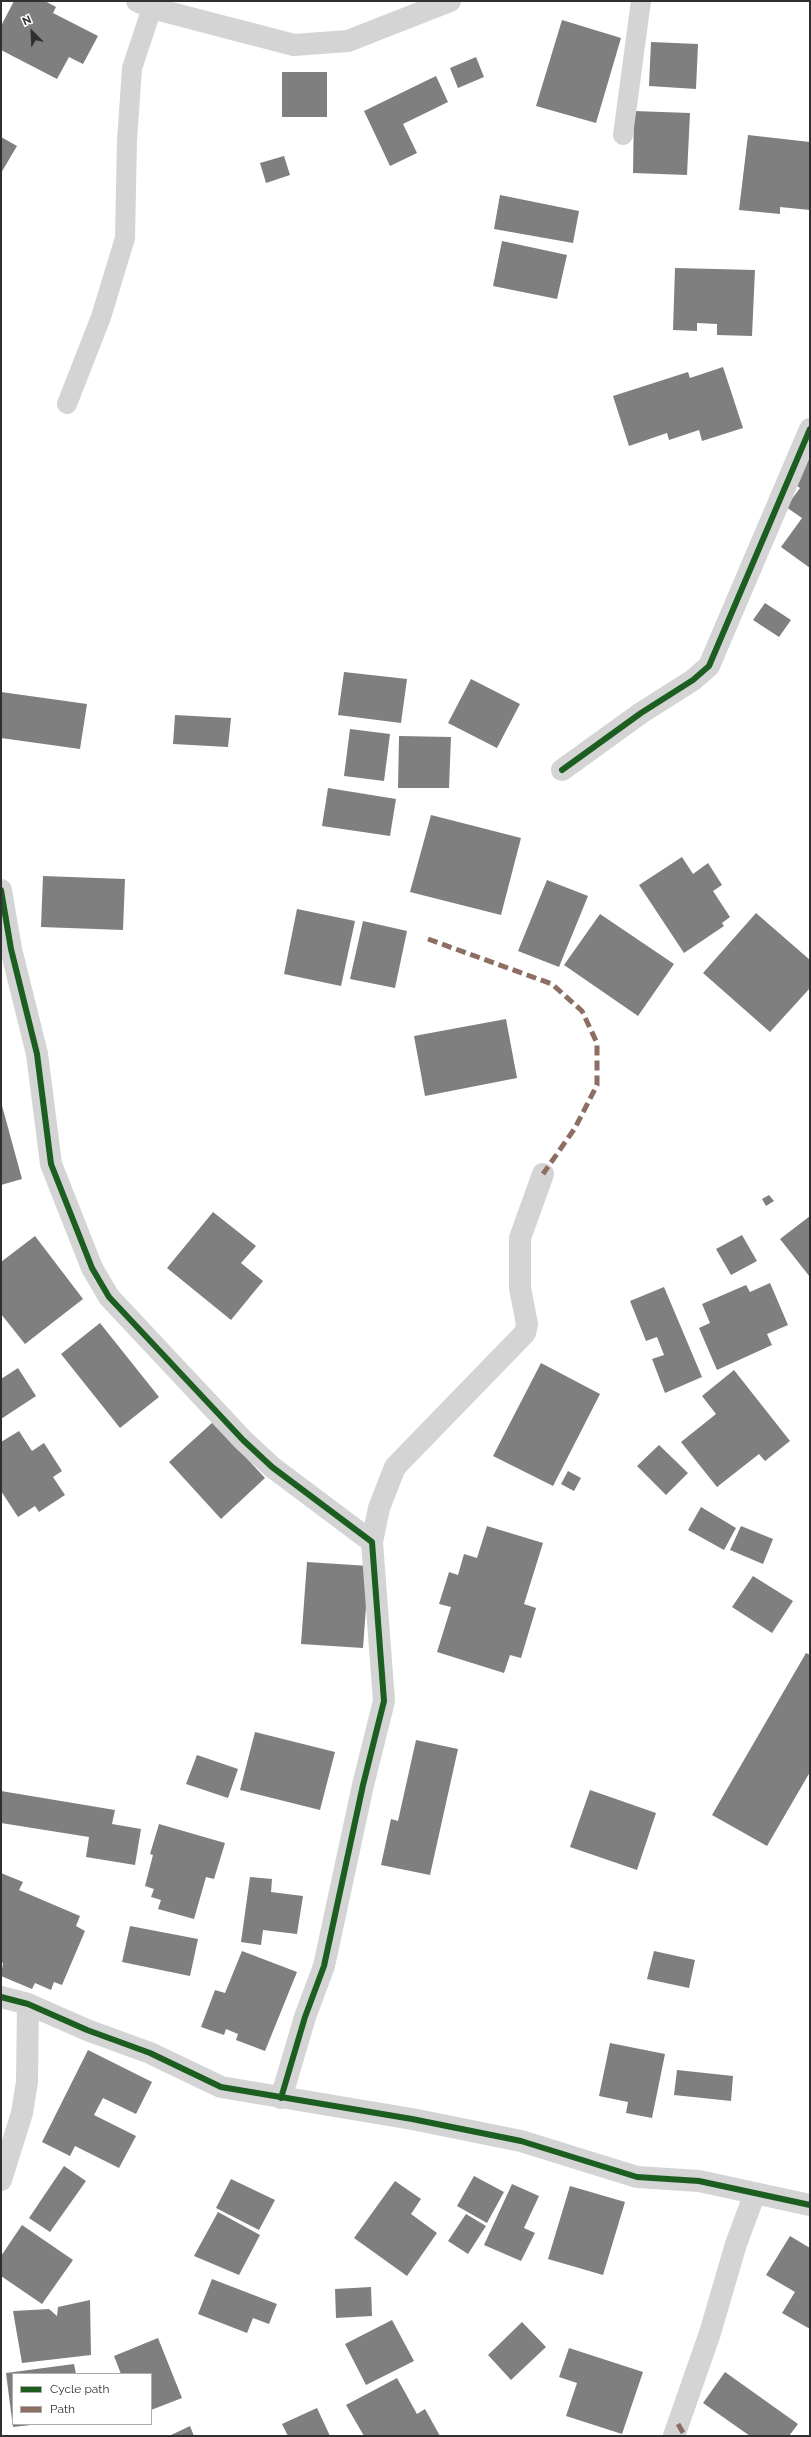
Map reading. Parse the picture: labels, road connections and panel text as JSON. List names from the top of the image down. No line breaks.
{"legend":["Cycle path","Path"],"north":"top left"}
